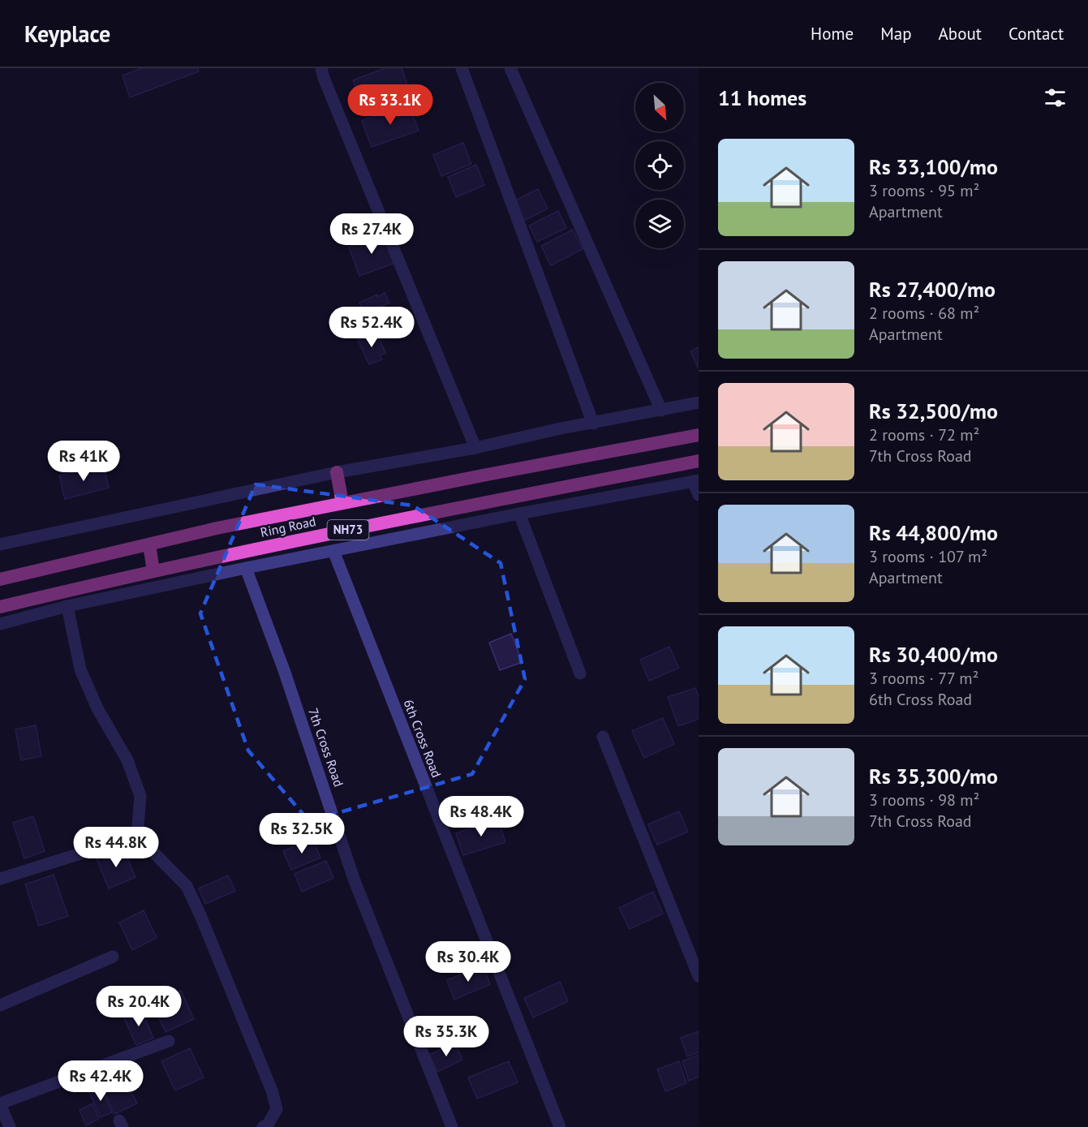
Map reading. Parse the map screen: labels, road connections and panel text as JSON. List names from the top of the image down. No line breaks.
{"streets":{"highway":["Ring Road","NH73"],"street":["6th Cross Road","7th Cross Road"]},"north":"bottom right","page":{"header":"Keyplace","nav":["Home","Map","About","Contact"],"heading":"11 homes","price":["Rs 33.1K","Rs 27.4K","Rs 52.4K","Rs 41K","Rs 48.4K","Rs 32.5K","Rs 44.8K","Rs 30.4K","Rs 20.4K","Rs 35.3K","Rs 42.4K"],"list":[{"name":"Rs 33,100/mo","note":"3 rooms · 95 m² · Apartment"},{"name":"Rs 27,400/mo","note":"2 rooms · 68 m² · Apartment"},{"name":"Rs 32,500/mo","note":"2 rooms · 72 m² · 7th Cross Road"},{"name":"Rs 44,800/mo","note":"3 rooms · 107 m² · Apartment"},{"name":"Rs 30,400/mo","note":"3 rooms · 77 m² · 6th Cross Road"},{"name":"Rs 35,300/mo","note":"3 rooms · 98 m² · 7th Cross Road"}]}}
